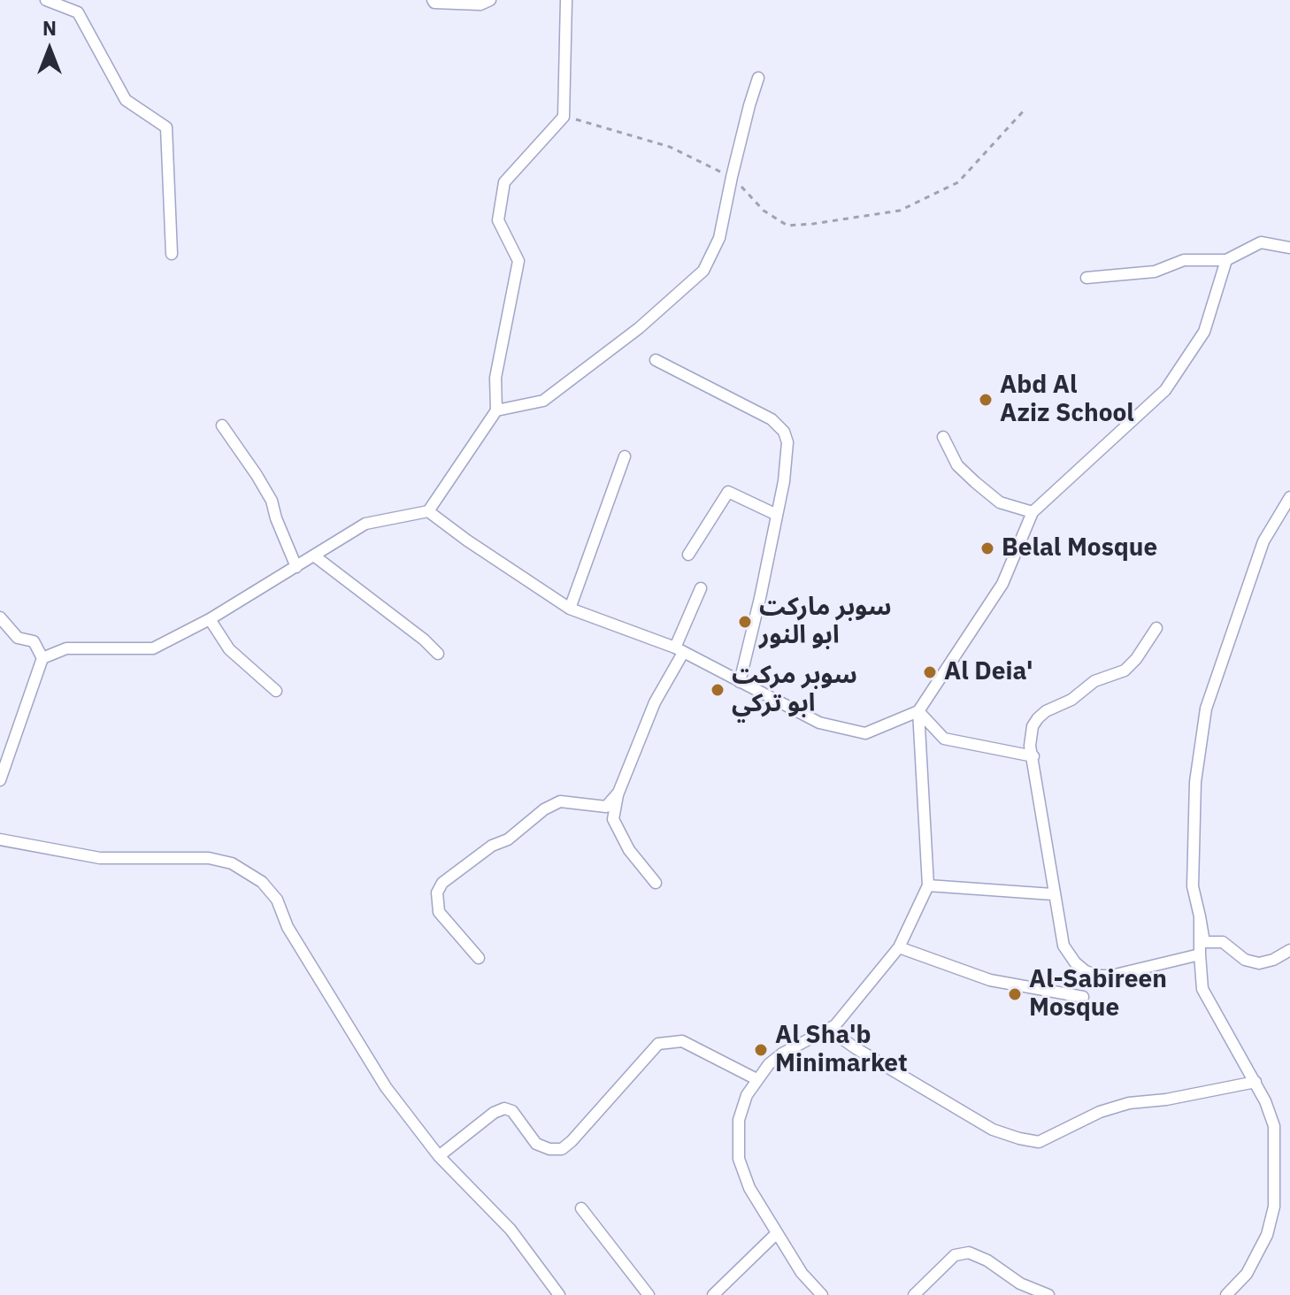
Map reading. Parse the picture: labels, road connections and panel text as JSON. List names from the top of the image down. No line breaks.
{"places":["Abd Al Aziz School","Belal Mosque","سوبر ماركت ابو النور","Al Deia'","سوبر مركت ابو تركي","Al-Sabireen Mosque","Al Sha'b Minimarket"],"north":"top"}
